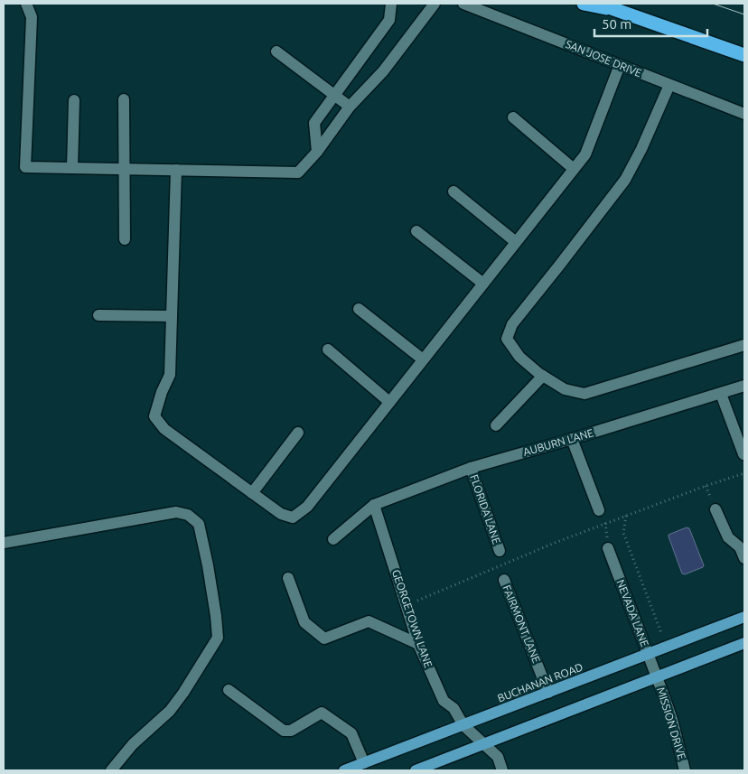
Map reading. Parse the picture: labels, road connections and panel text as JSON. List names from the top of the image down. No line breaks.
{"streets":{"main road":["BUCHANAN ROAD"],"street":["SAN JOSE DRIVE","AUBURN LANE","FLORIDA LANE","NEVADA LANE","GEORGETOWN LANE","FAIRMONT LANE","MISSION DRIVE"]},"crossings":[["AUBURN LANE","FLORIDA LANE"],["AUBURN LANE","GEORGETOWN LANE"],["NEVADA LANE","BUCHANAN ROAD"],["NEVADA LANE","MISSION DRIVE"],["GEORGETOWN LANE","BUCHANAN ROAD"],["FAIRMONT LANE","BUCHANAN ROAD"]],"scale_bar":"50 m"}
